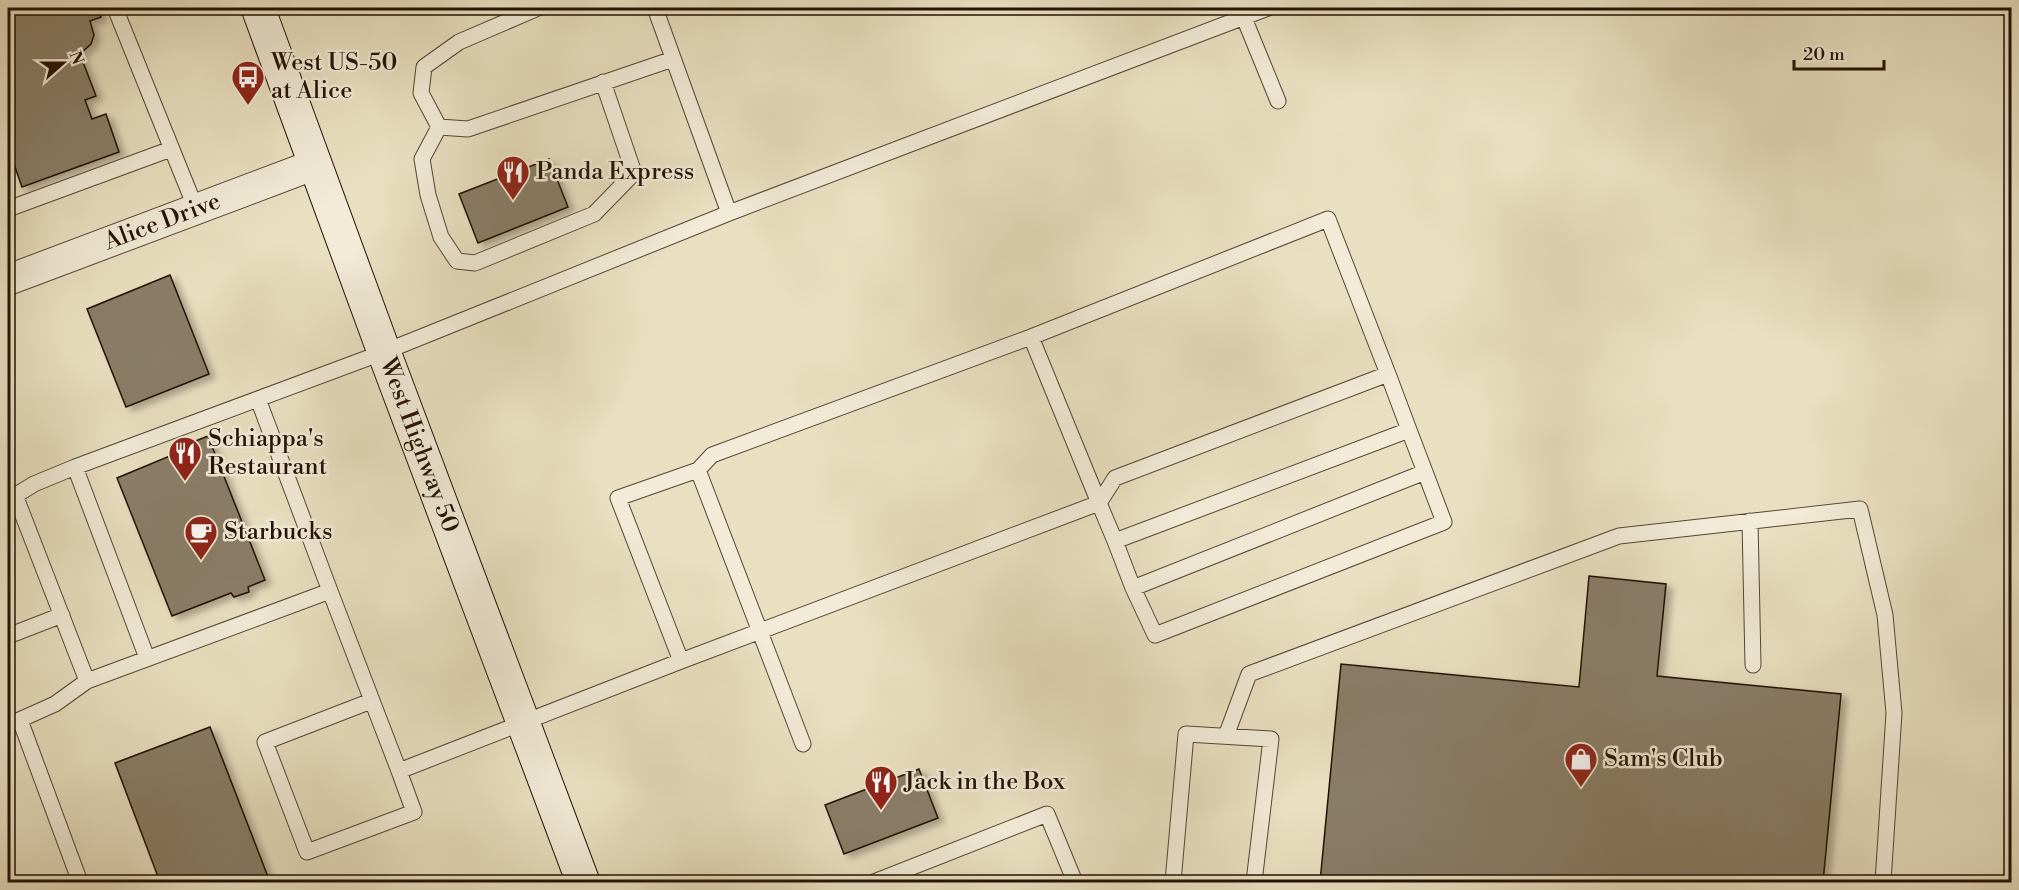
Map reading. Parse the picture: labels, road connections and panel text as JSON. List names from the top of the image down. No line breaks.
{"streets":{"main road":["West Highway 50"],"street":["Alice Drive"]},"crossings":[["Alice Drive","West Highway 50"]],"places":{"bus stop":["West US-50 at Alice"],"restaurant":["Panda Express","Schiappa's Restaurant","Jack in the Box"],"cafe":["Starbucks"],"shop":["Sam's Club"]},"scale_bar":"20 m","north":"right"}
